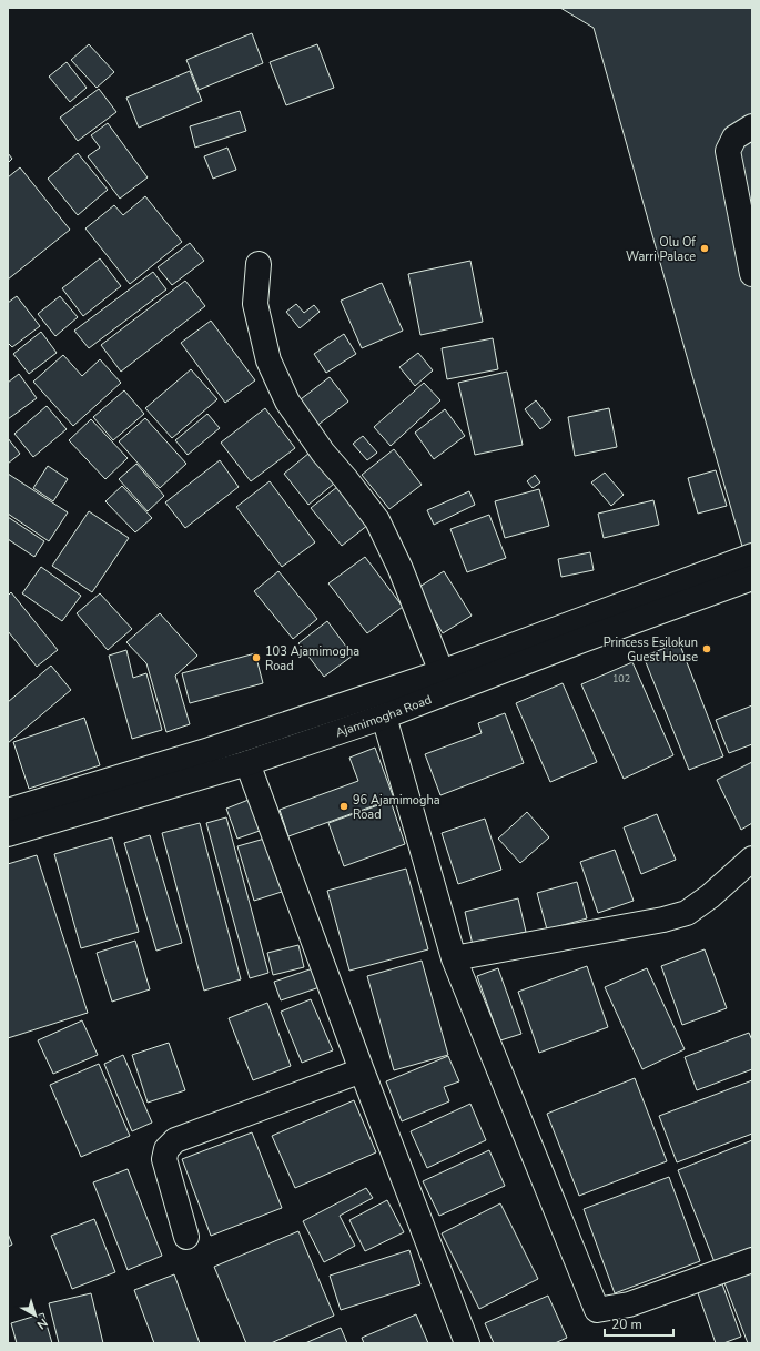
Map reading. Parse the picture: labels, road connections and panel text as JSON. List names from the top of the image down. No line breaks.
{"streets":{"street":["Ajamimogha Road"]},"places":["Olu Of Warri Palace","Princess Esilokun Guest House","103 Ajamimogha Road","96 Ajamimogha Road"],"house_numbers":["102"],"scale_bar":"20 m","north":"bottom right"}
